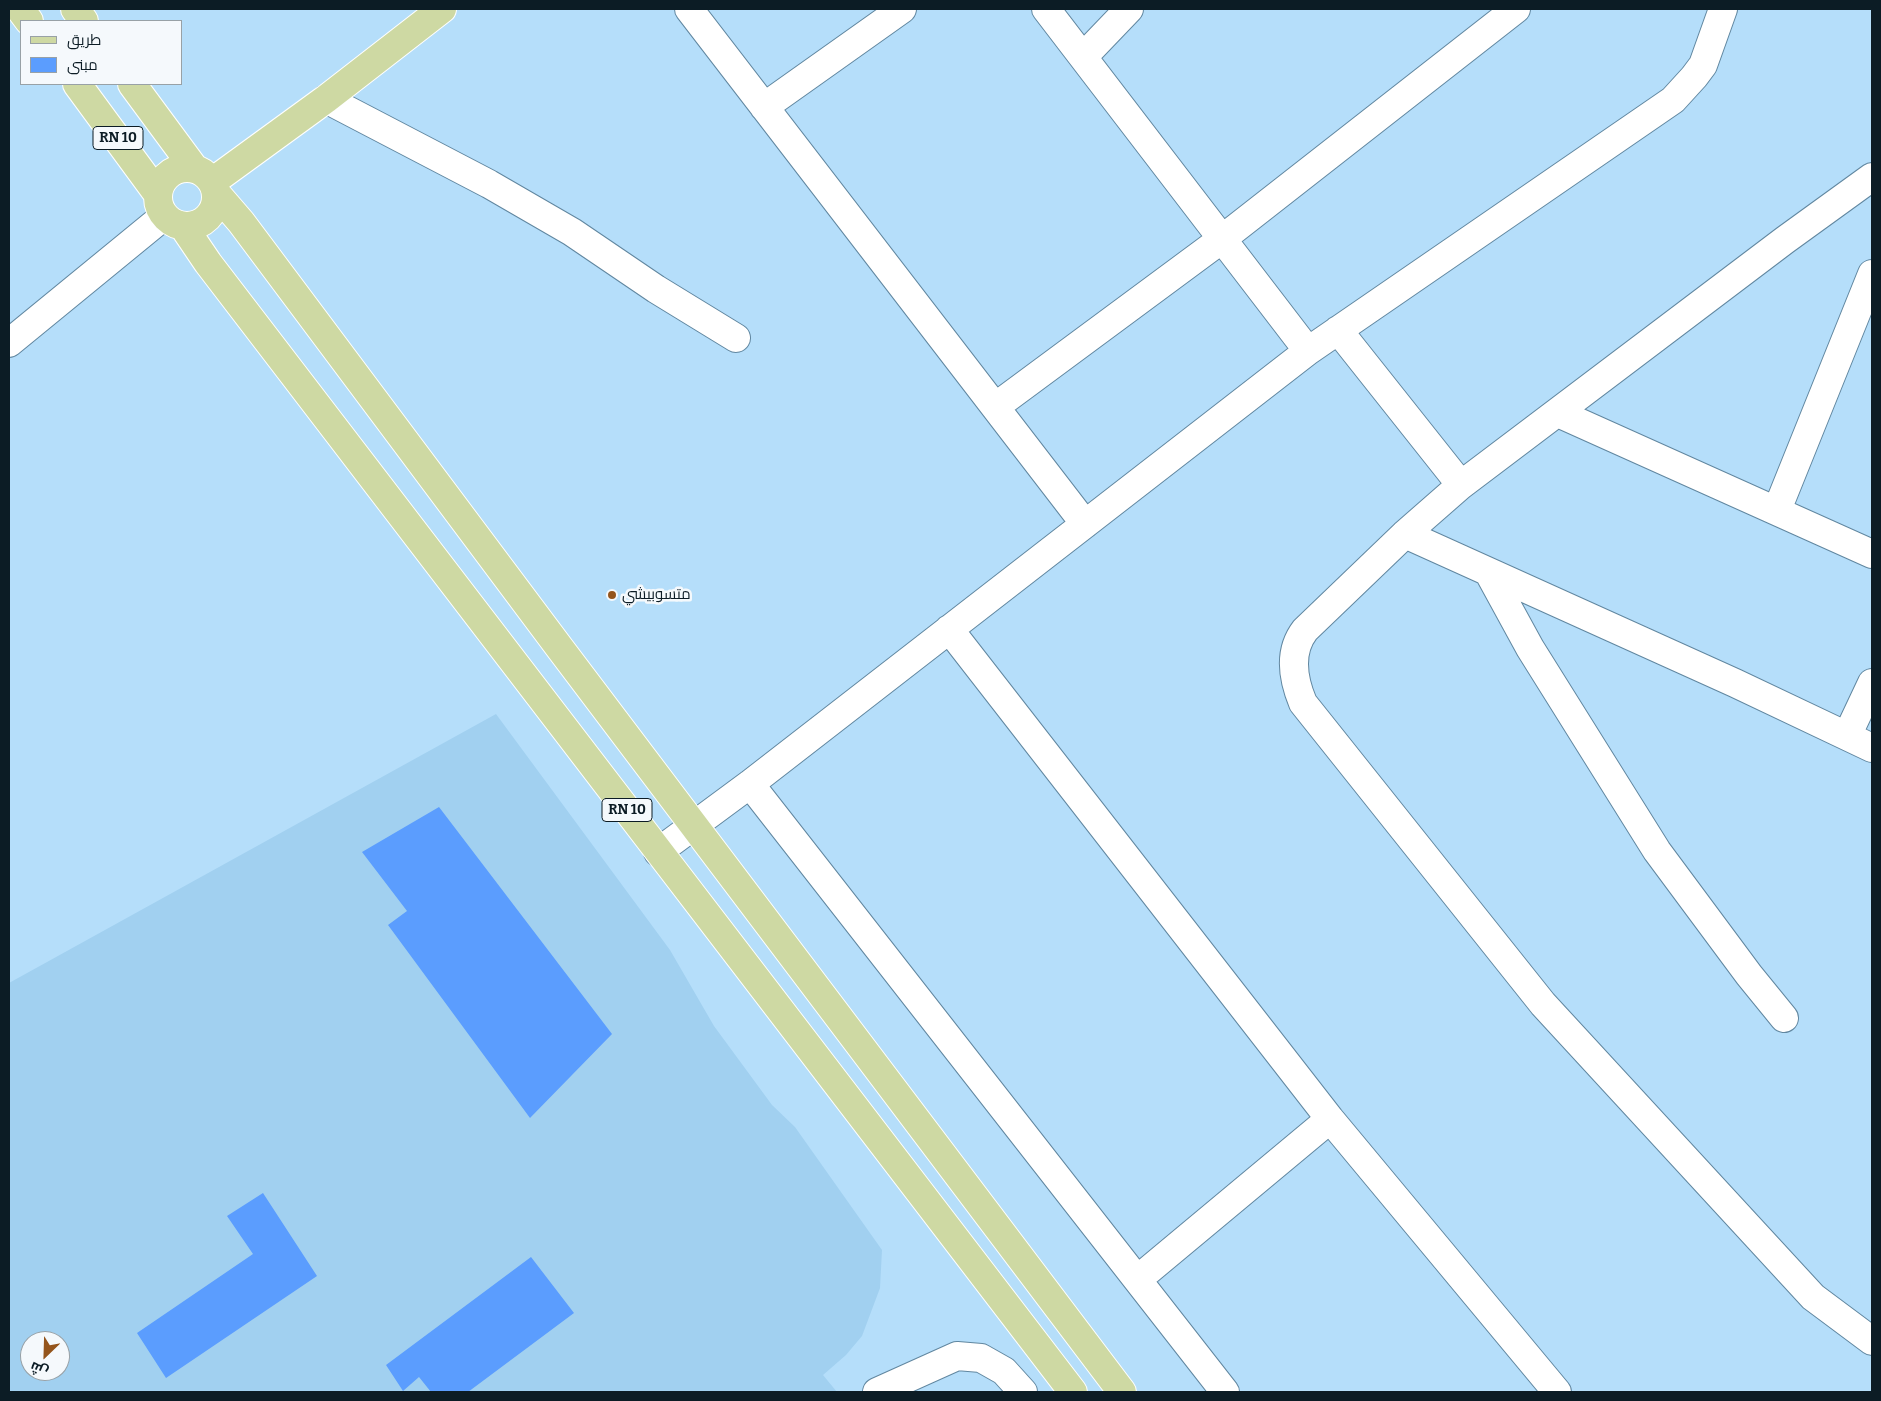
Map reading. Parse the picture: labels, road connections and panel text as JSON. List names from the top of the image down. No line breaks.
{"streets":{"main road":["RN 10"]},"places":["متسوبيشي"],"legend":["طريق","مبنى"],"north":"bottom left"}
